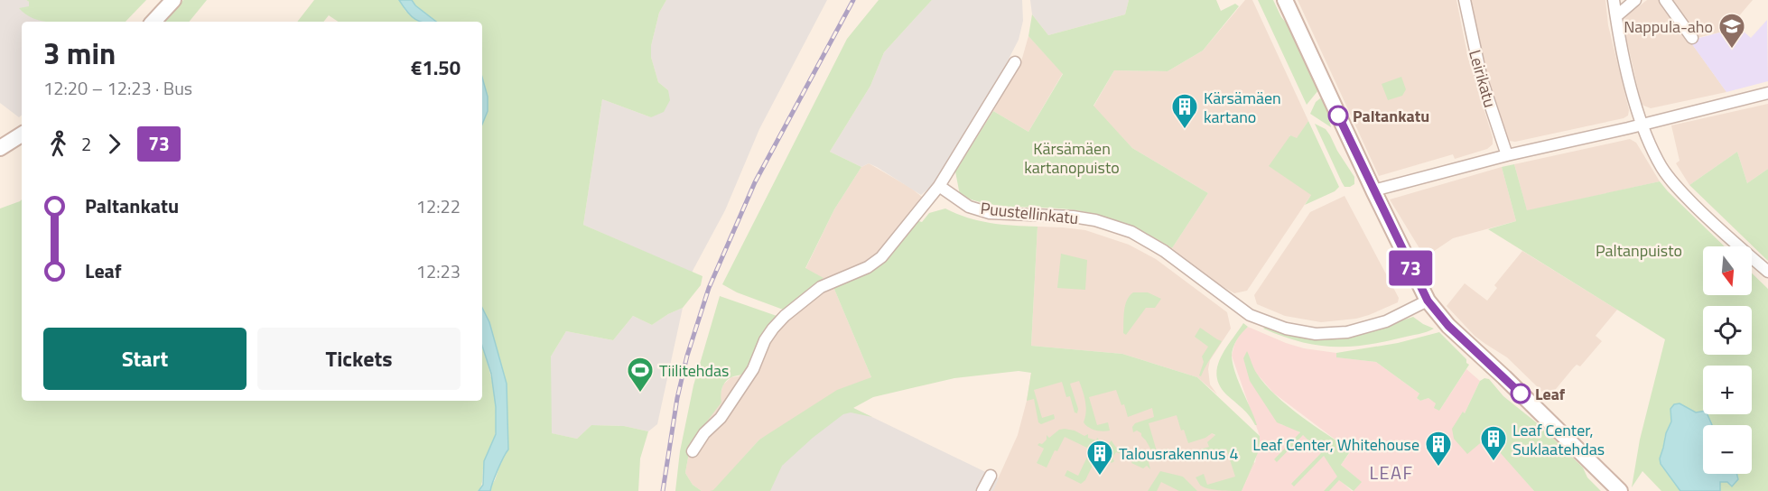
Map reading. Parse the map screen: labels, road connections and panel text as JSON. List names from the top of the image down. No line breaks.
{"streets":{"street":["Leirikatu","Puustellinkatu"]},"districts":["LEAF"],"parks":["Kärsämäen kartanopuisto","Paltanpuisto"],"places":{"school or university":["Nappula-aho"],"other":["Paltankatu","Leaf"],"building":["Kärsämäen kartano","Leaf Center, Suklaatehdas","Leaf Center, Whitehouse","Talousrakennus 4"],"sports":["Tiilitehdas"]},"lines":["bus line 73"],"north":"bottom","page":{"on_map":"73","heading":["3 min","12:20 – 12:23 · Bus","€1.50"],"legs":["2","73"],"list":[{"name":"Paltankatu","value":"12:22"},{"name":"Leaf","value":"12:23"}],"map_buttons":["+","−"],"buttons":["Start","Tickets"]}}
